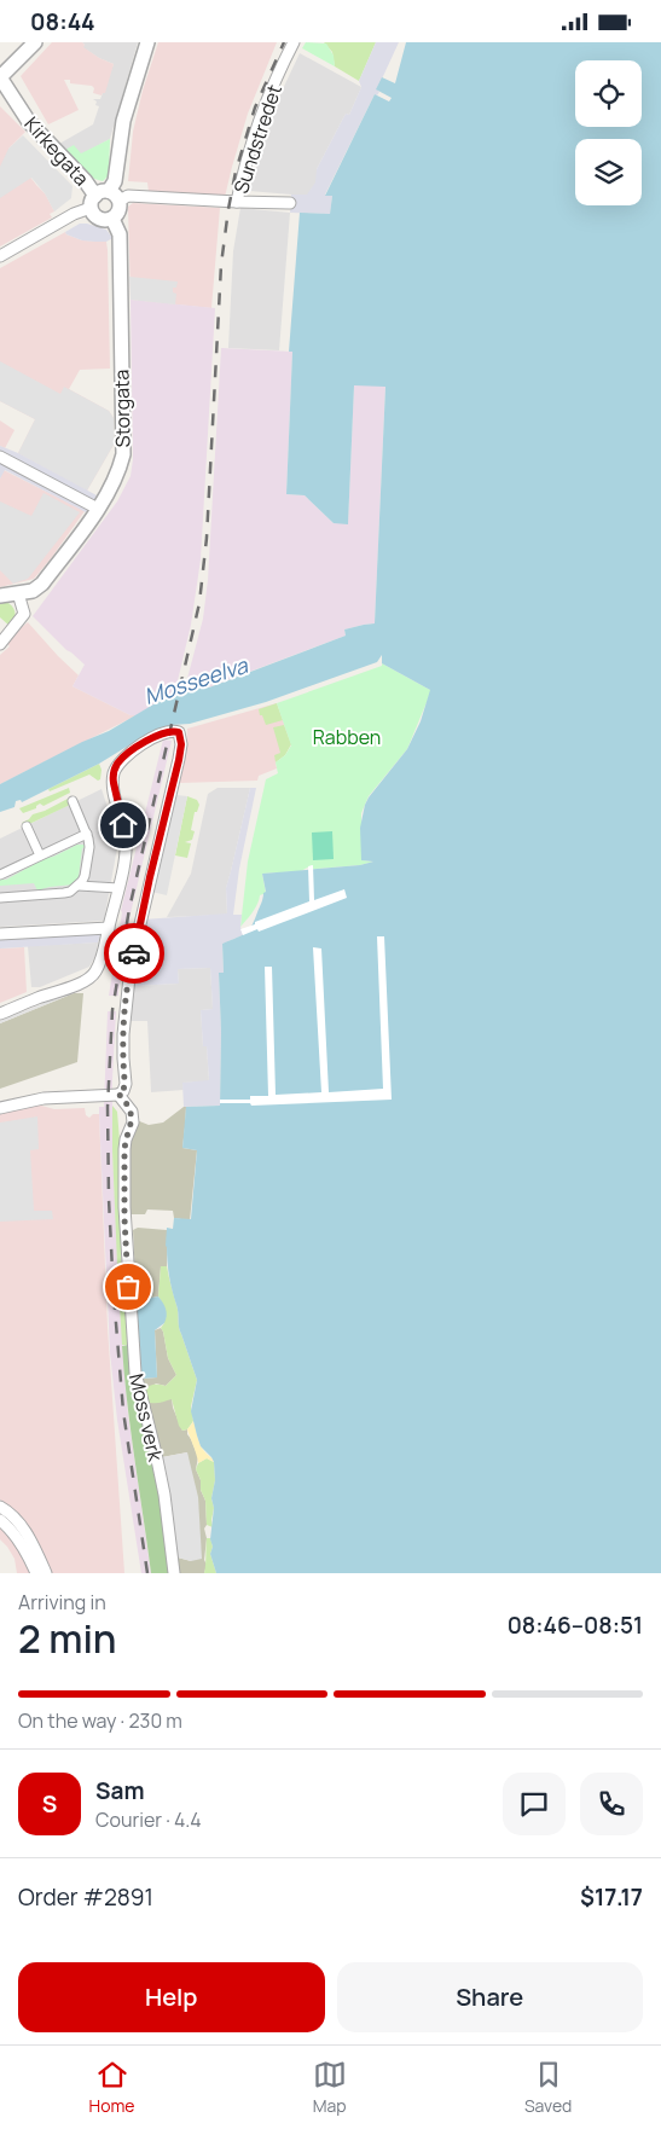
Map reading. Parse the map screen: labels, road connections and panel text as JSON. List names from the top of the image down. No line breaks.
{"streets":{"street":["Sundstredet","Kirkegata","Storgata","Moss verk"]},"crossings":[["Sundstredet","Kirkegata"]],"water":["Mosseelva"],"parks":["Rabben"],"page":{"status":"08:44","heading":["2 min","Arriving in","08:46–08:51"],"panel":["Sam","Courier · 4.4","Order #2891","$17.17"],"bar":"On the way · 230 m","round":"S","buttons":["Help","Share"],"tabs":["Home","Map","Saved"]}}
